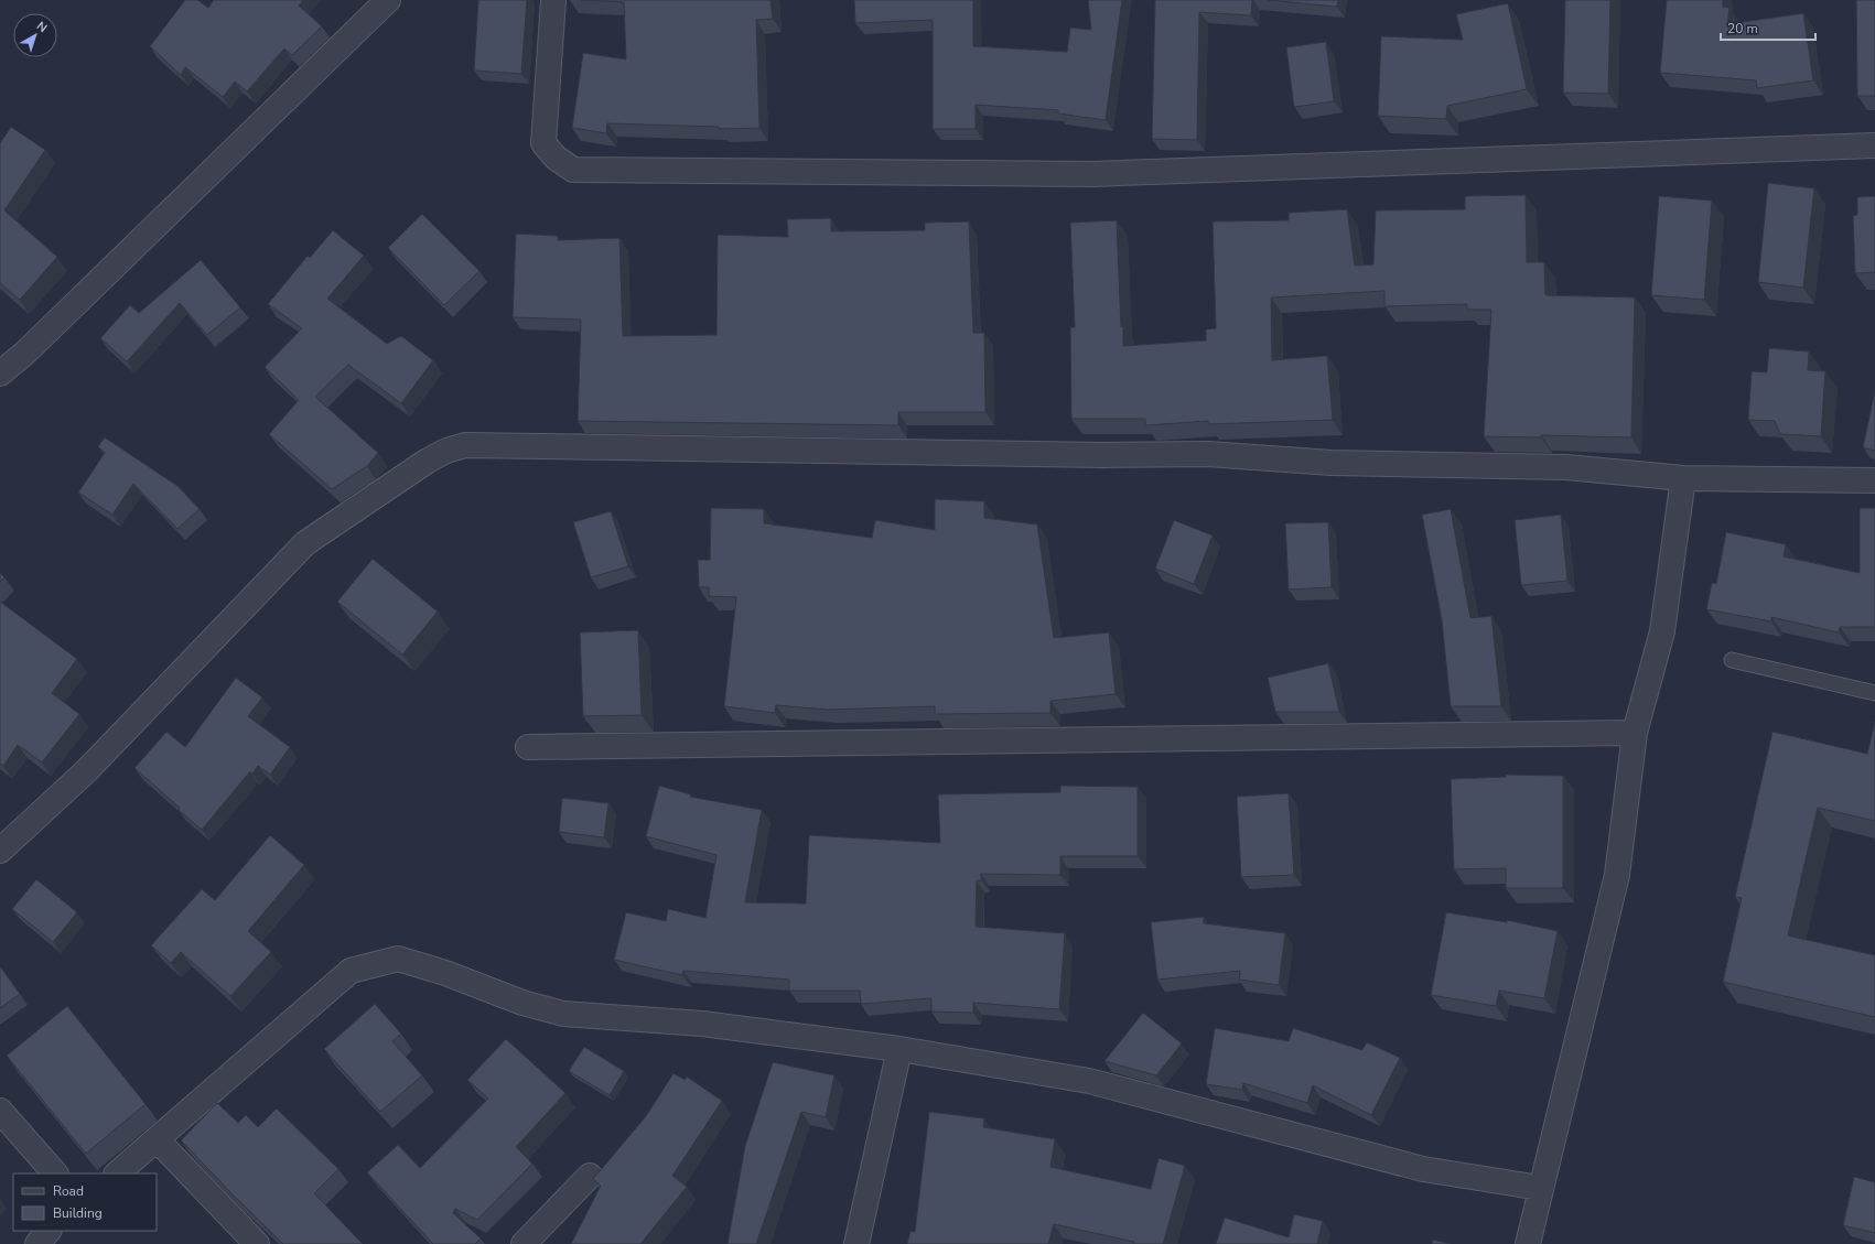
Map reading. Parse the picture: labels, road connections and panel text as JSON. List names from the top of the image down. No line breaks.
{"legend":["Road","Building"],"scale_bar":"20 m","north":"top right"}
